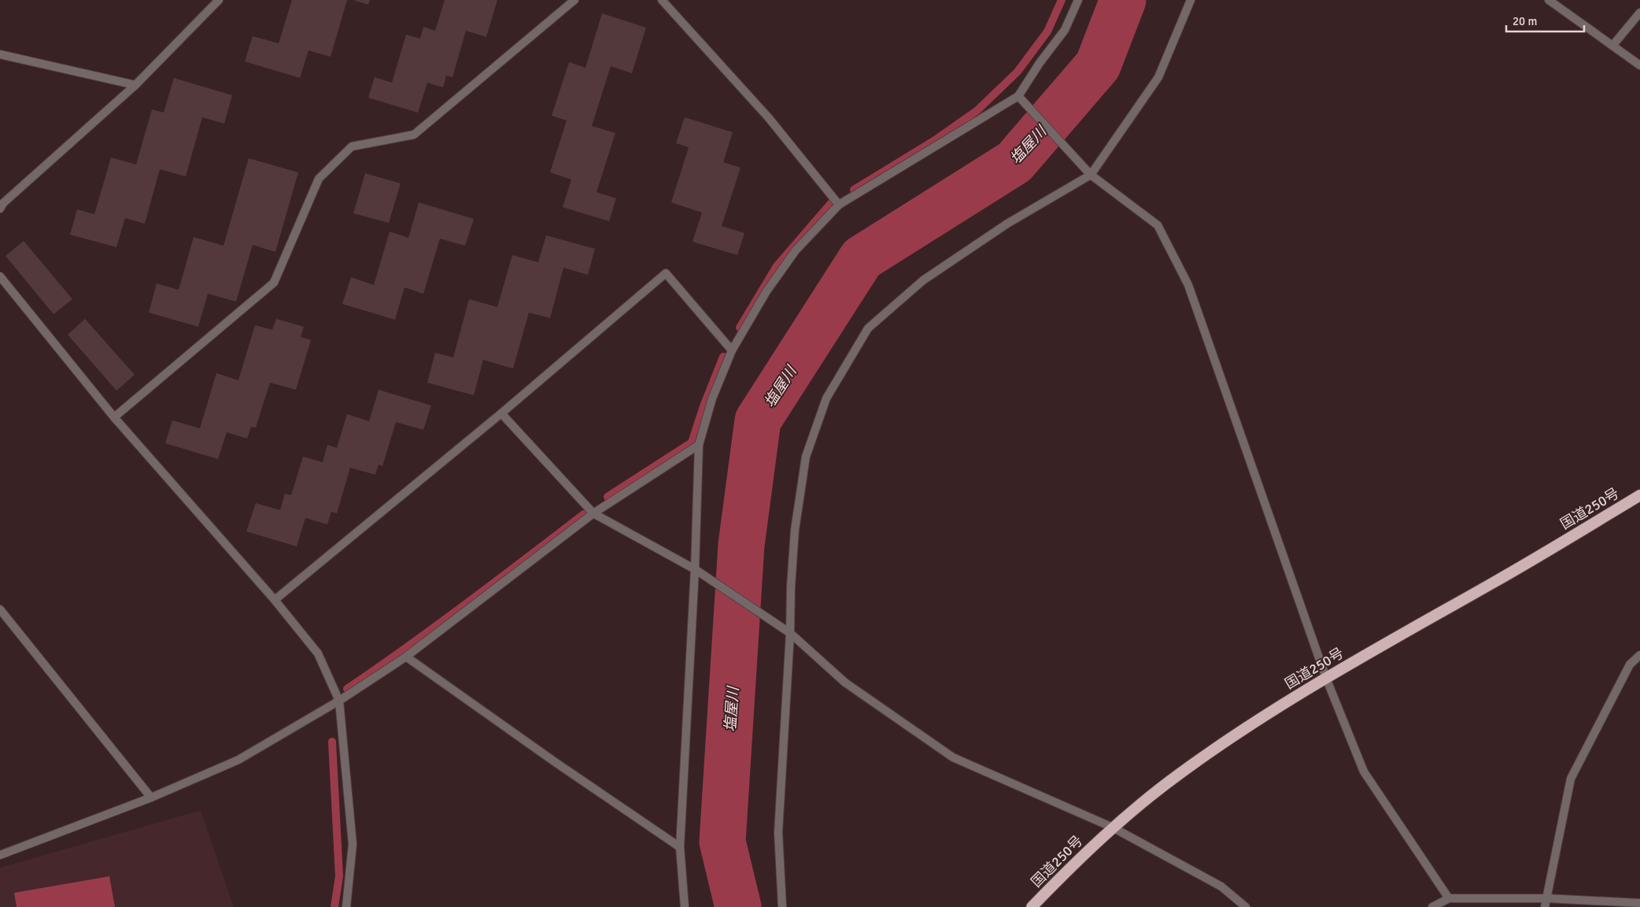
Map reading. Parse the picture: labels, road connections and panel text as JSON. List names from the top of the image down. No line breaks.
{"streets":{"highway":["国道250号"]},"water":["塩屋川"],"scale_bar":"20 m"}
